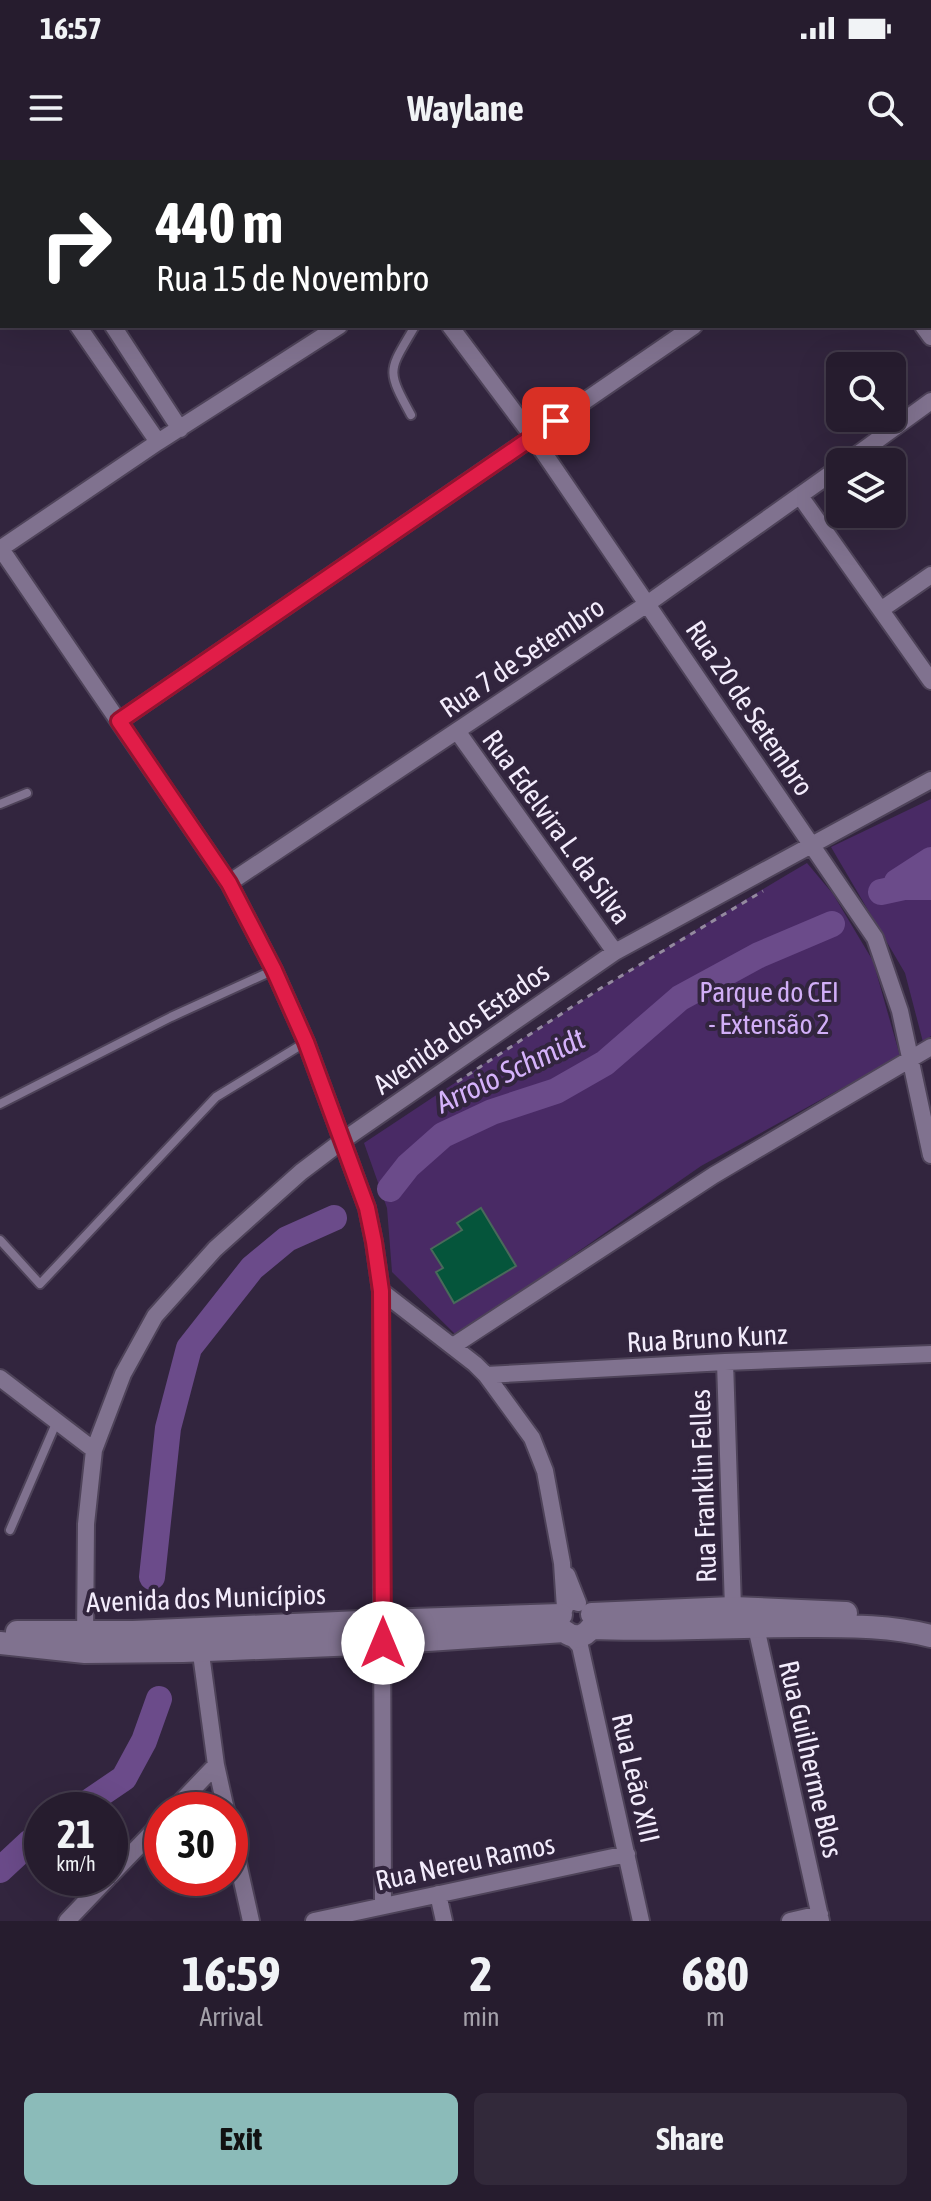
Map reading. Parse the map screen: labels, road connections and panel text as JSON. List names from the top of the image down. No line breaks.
{"streets":{"main road":["Avenida dos Municípios"],"street":["Rua 7 de Setembro","Rua 20 de Setembro","Rua Edelvira L. da Silva","Avenida dos Estados","Rua Bruno Kunz","Rua Franklin Felles","Rua Guilherme Blos","Rua Leão XIII","Rua Nereu Ramos"]},"crossings":[["Rua 7 de Setembro","Rua 20 de Setembro"],["Rua 7 de Setembro","Rua Edelvira L. da Silva"],["Rua 20 de Setembro","Avenida dos Estados"],["Rua Edelvira L. da Silva","Avenida dos Estados"],["Avenida dos Estados","Avenida dos Municípios"],["Rua Bruno Kunz","Rua Franklin Felles"],["Rua Bruno Kunz","Rua Leão XIII"],["Rua Franklin Felles","Avenida dos Municípios"],["Rua Franklin Felles","Rua Guilherme Blos"],["Avenida dos Municípios","Rua Guilherme Blos"],["Avenida dos Municípios","Rua Leão XIII"],["Rua Leão XIII","Rua Nereu Ramos"]],"water":["Arroio Schmidt"],"parks":["Parque do CEI - Extensão 2"],"page":{"status":"16:57","header":"Waylane","turn":["440 m","Rua 15 de Novembro"],"speed":"21 km/h","limit":"30","eta":["16:59","Arrival","2","min","680","m"],"buttons":["Exit","Share"]}}
